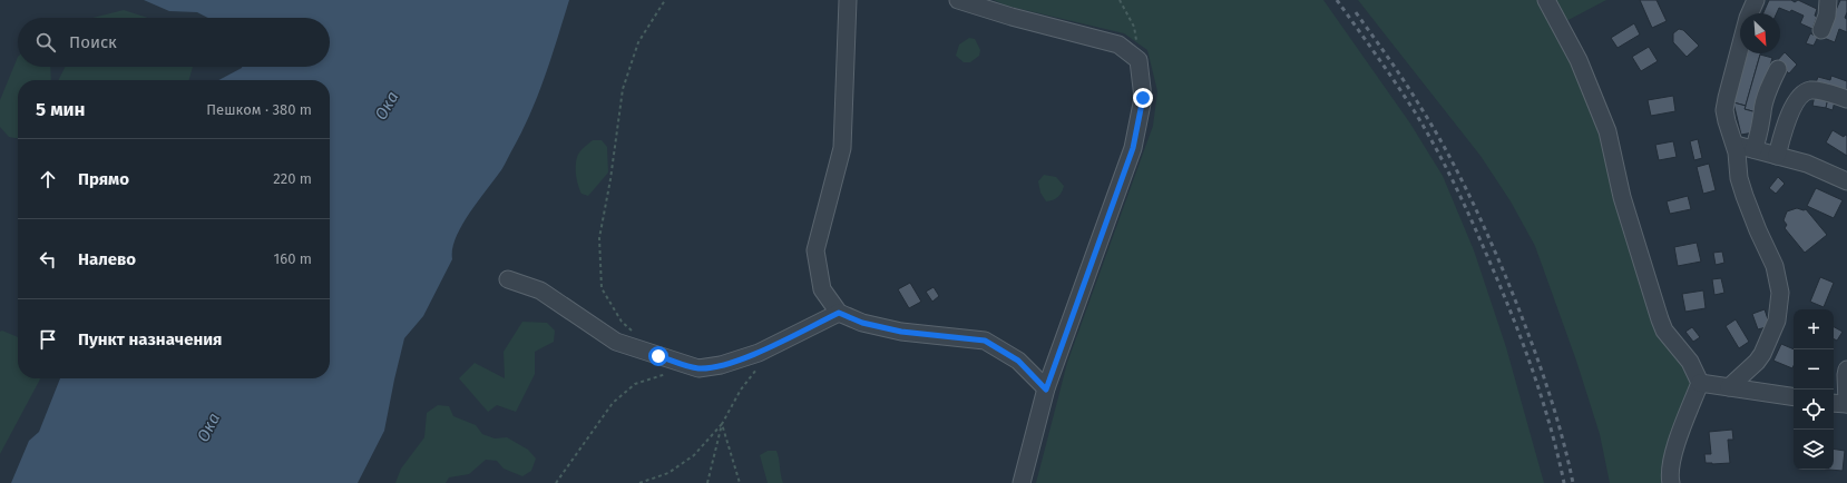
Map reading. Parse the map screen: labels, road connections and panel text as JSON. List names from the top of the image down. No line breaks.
{"water":["Ока"],"north":"bottom right","page":{"search":"Поиск","heading":["5 мин","Пешком · 380 m"],"list":[["Прямо","220 m"],["Налево","160 m"],"Пункт назначения"],"map_buttons":["+","−"]}}
